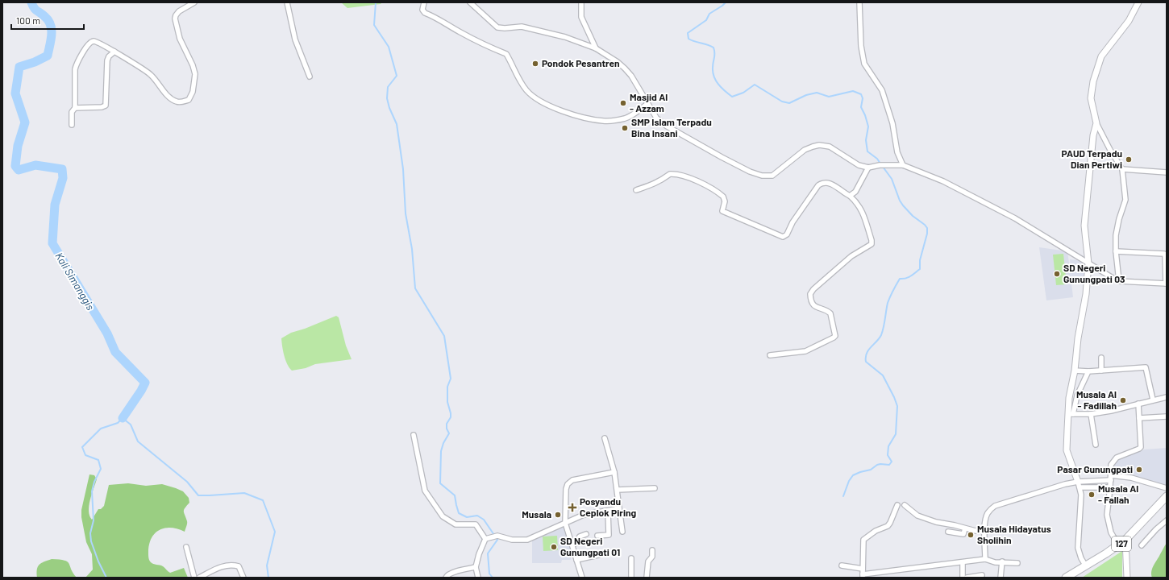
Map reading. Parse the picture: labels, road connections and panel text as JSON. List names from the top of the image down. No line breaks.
{"streets":{"main road":["127"]},"water":["Kali Simanggis"],"places":{"other":["Pondok Pesantren","Masjid Al - Azzam","SMP Islam Terpadu Bina Insani","PAUD Terpadu Dian Pertiwi","SD Negeri Gunungpati 03","Musala Al - Fadillah","Pasar Gunungpati","Musala Al - Fallah","Musala","Musala Hidayatus Sholihin","SD Negeri Gunungpati 01"],"health":["Posyandu Ceplok Piring"]},"scale_bar":"100 m"}
